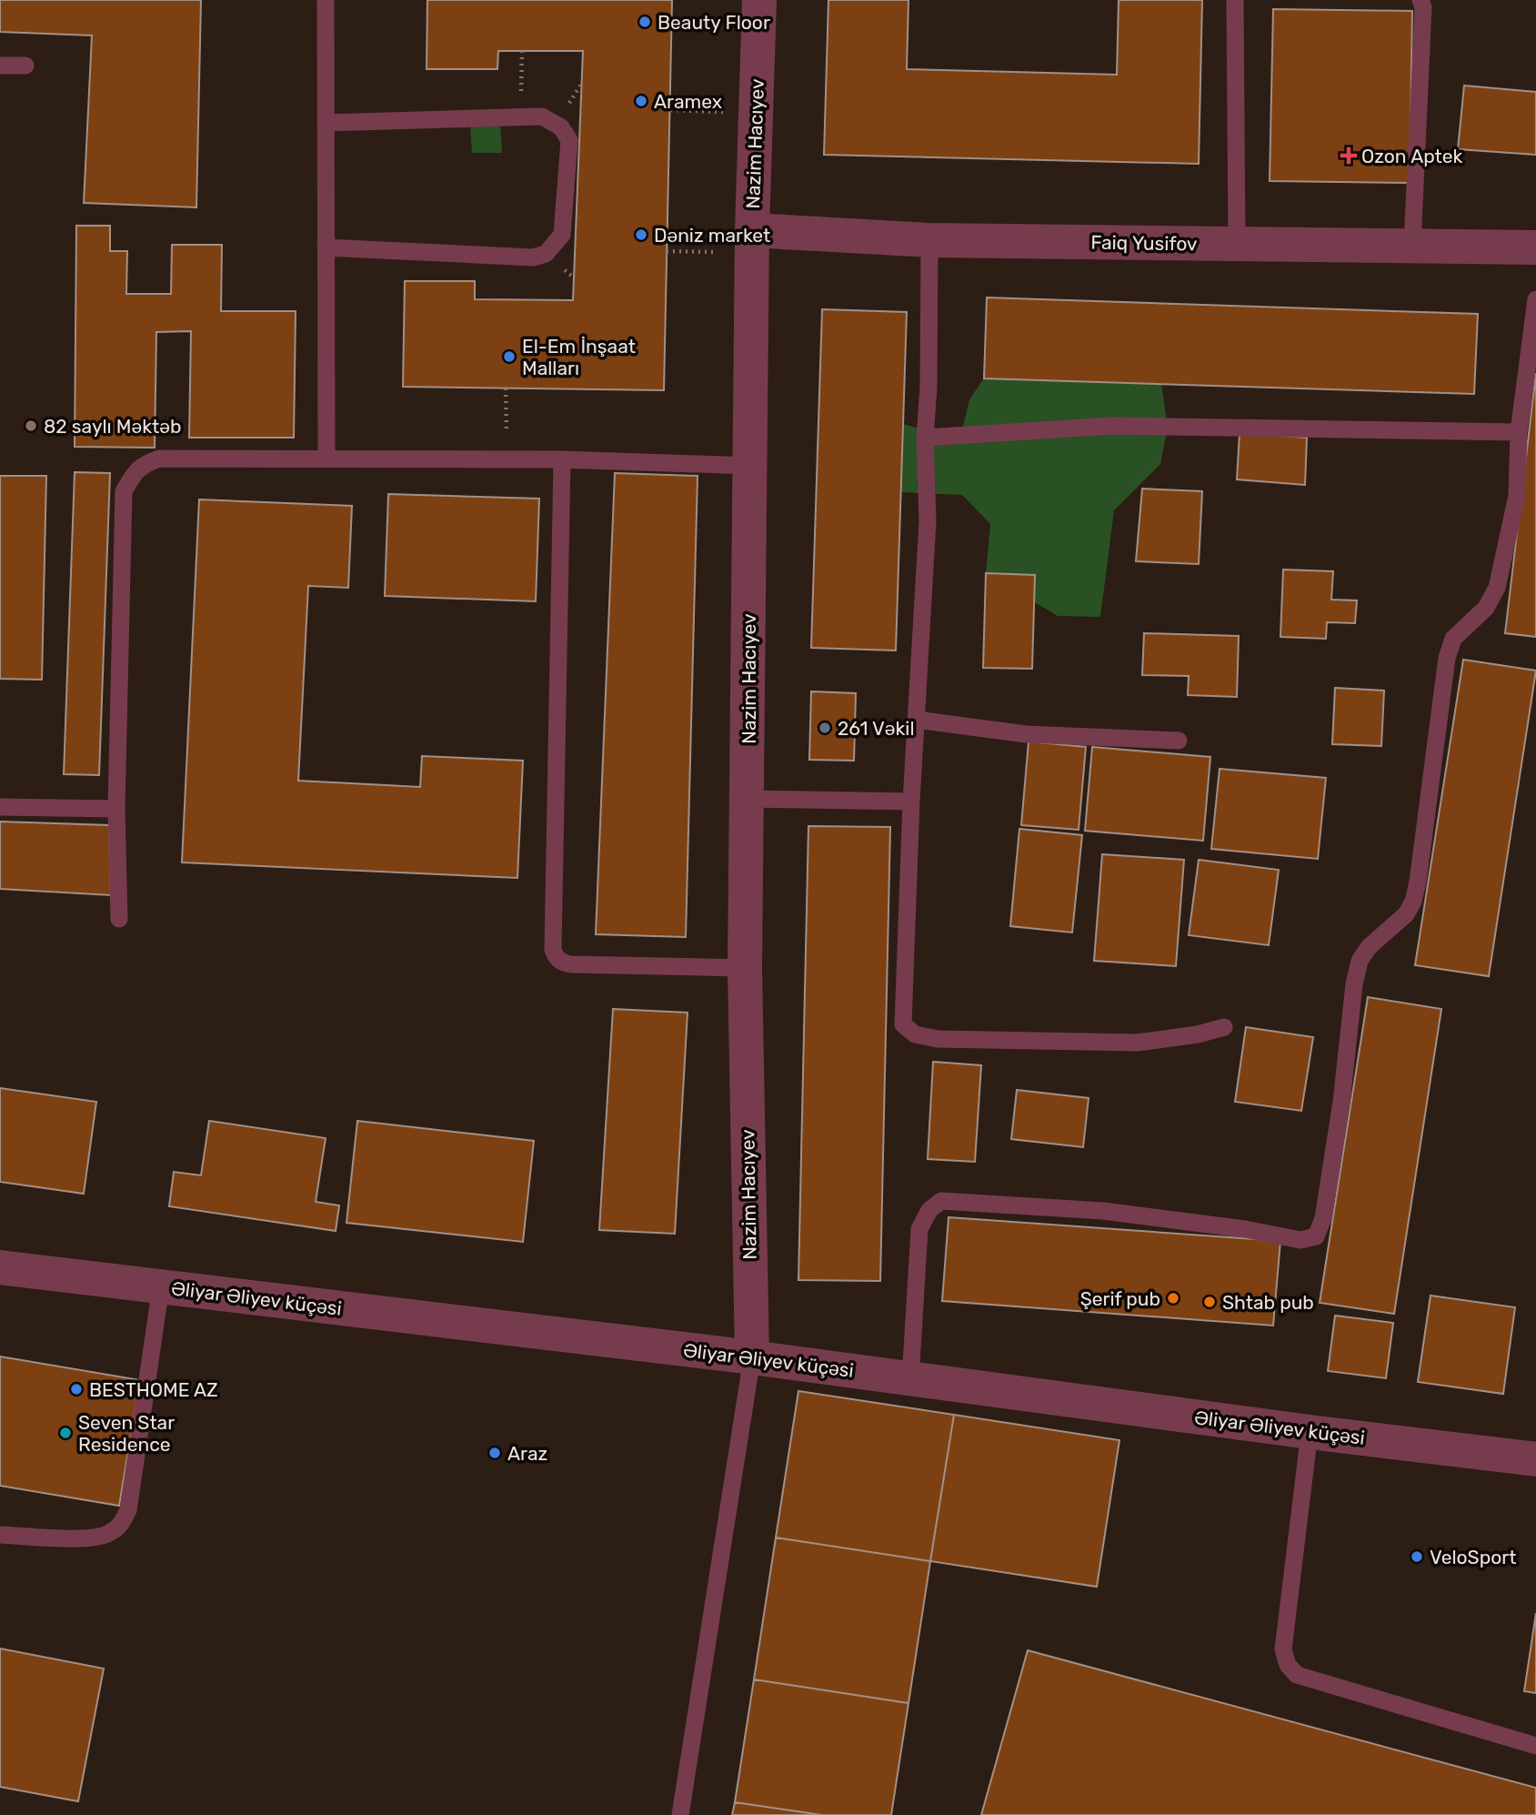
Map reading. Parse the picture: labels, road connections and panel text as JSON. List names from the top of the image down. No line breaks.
{"streets":{"street":["Nazim Hacıyev","Faiq Yusifov","Əliyar Əliyev küçəsi"]},"crossings":[["Nazim Hacıyev","Faiq Yusifov"],["Nazim Hacıyev","Əliyar Əliyev küçəsi"]],"places":{"other":["Beauty Floor","Aramex","Dəniz market","El-Em İnşaat Malları","82 saylı Məktəb","261 Vəkil","Şerif pub","Shtab pub","BESTHOME AZ","Seven Star Residence","Araz","VeloSport"],"health":["Ozon Aptek"]}}
